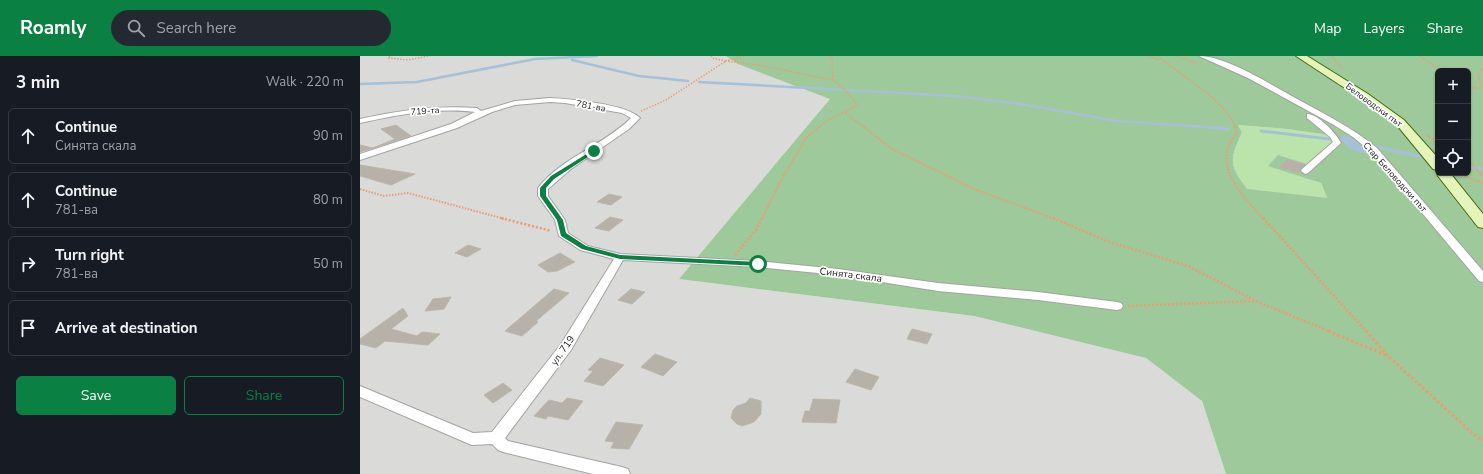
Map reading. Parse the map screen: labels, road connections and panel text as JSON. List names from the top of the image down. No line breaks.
{"streets":{"street":["Беловодски път","781-ва","719-та","Стар Беловодски път","Синята скала","ул. 719"]},"crossings":[["781-ва","719-та"],["Синята скала","ул. 719"]],"page":{"header":"Roamly","search":"Search here","nav":["Map","Layers","Share"],"heading":["3 min","Walk · 220 m"],"map_buttons":["+","−"],"list":[["Continue","Синята скала","90 m"],["Continue","781-ва","80 m"],["Turn right","781-ва","50 m"],"Arrive at destination"],"buttons":["Save","Share"]}}
